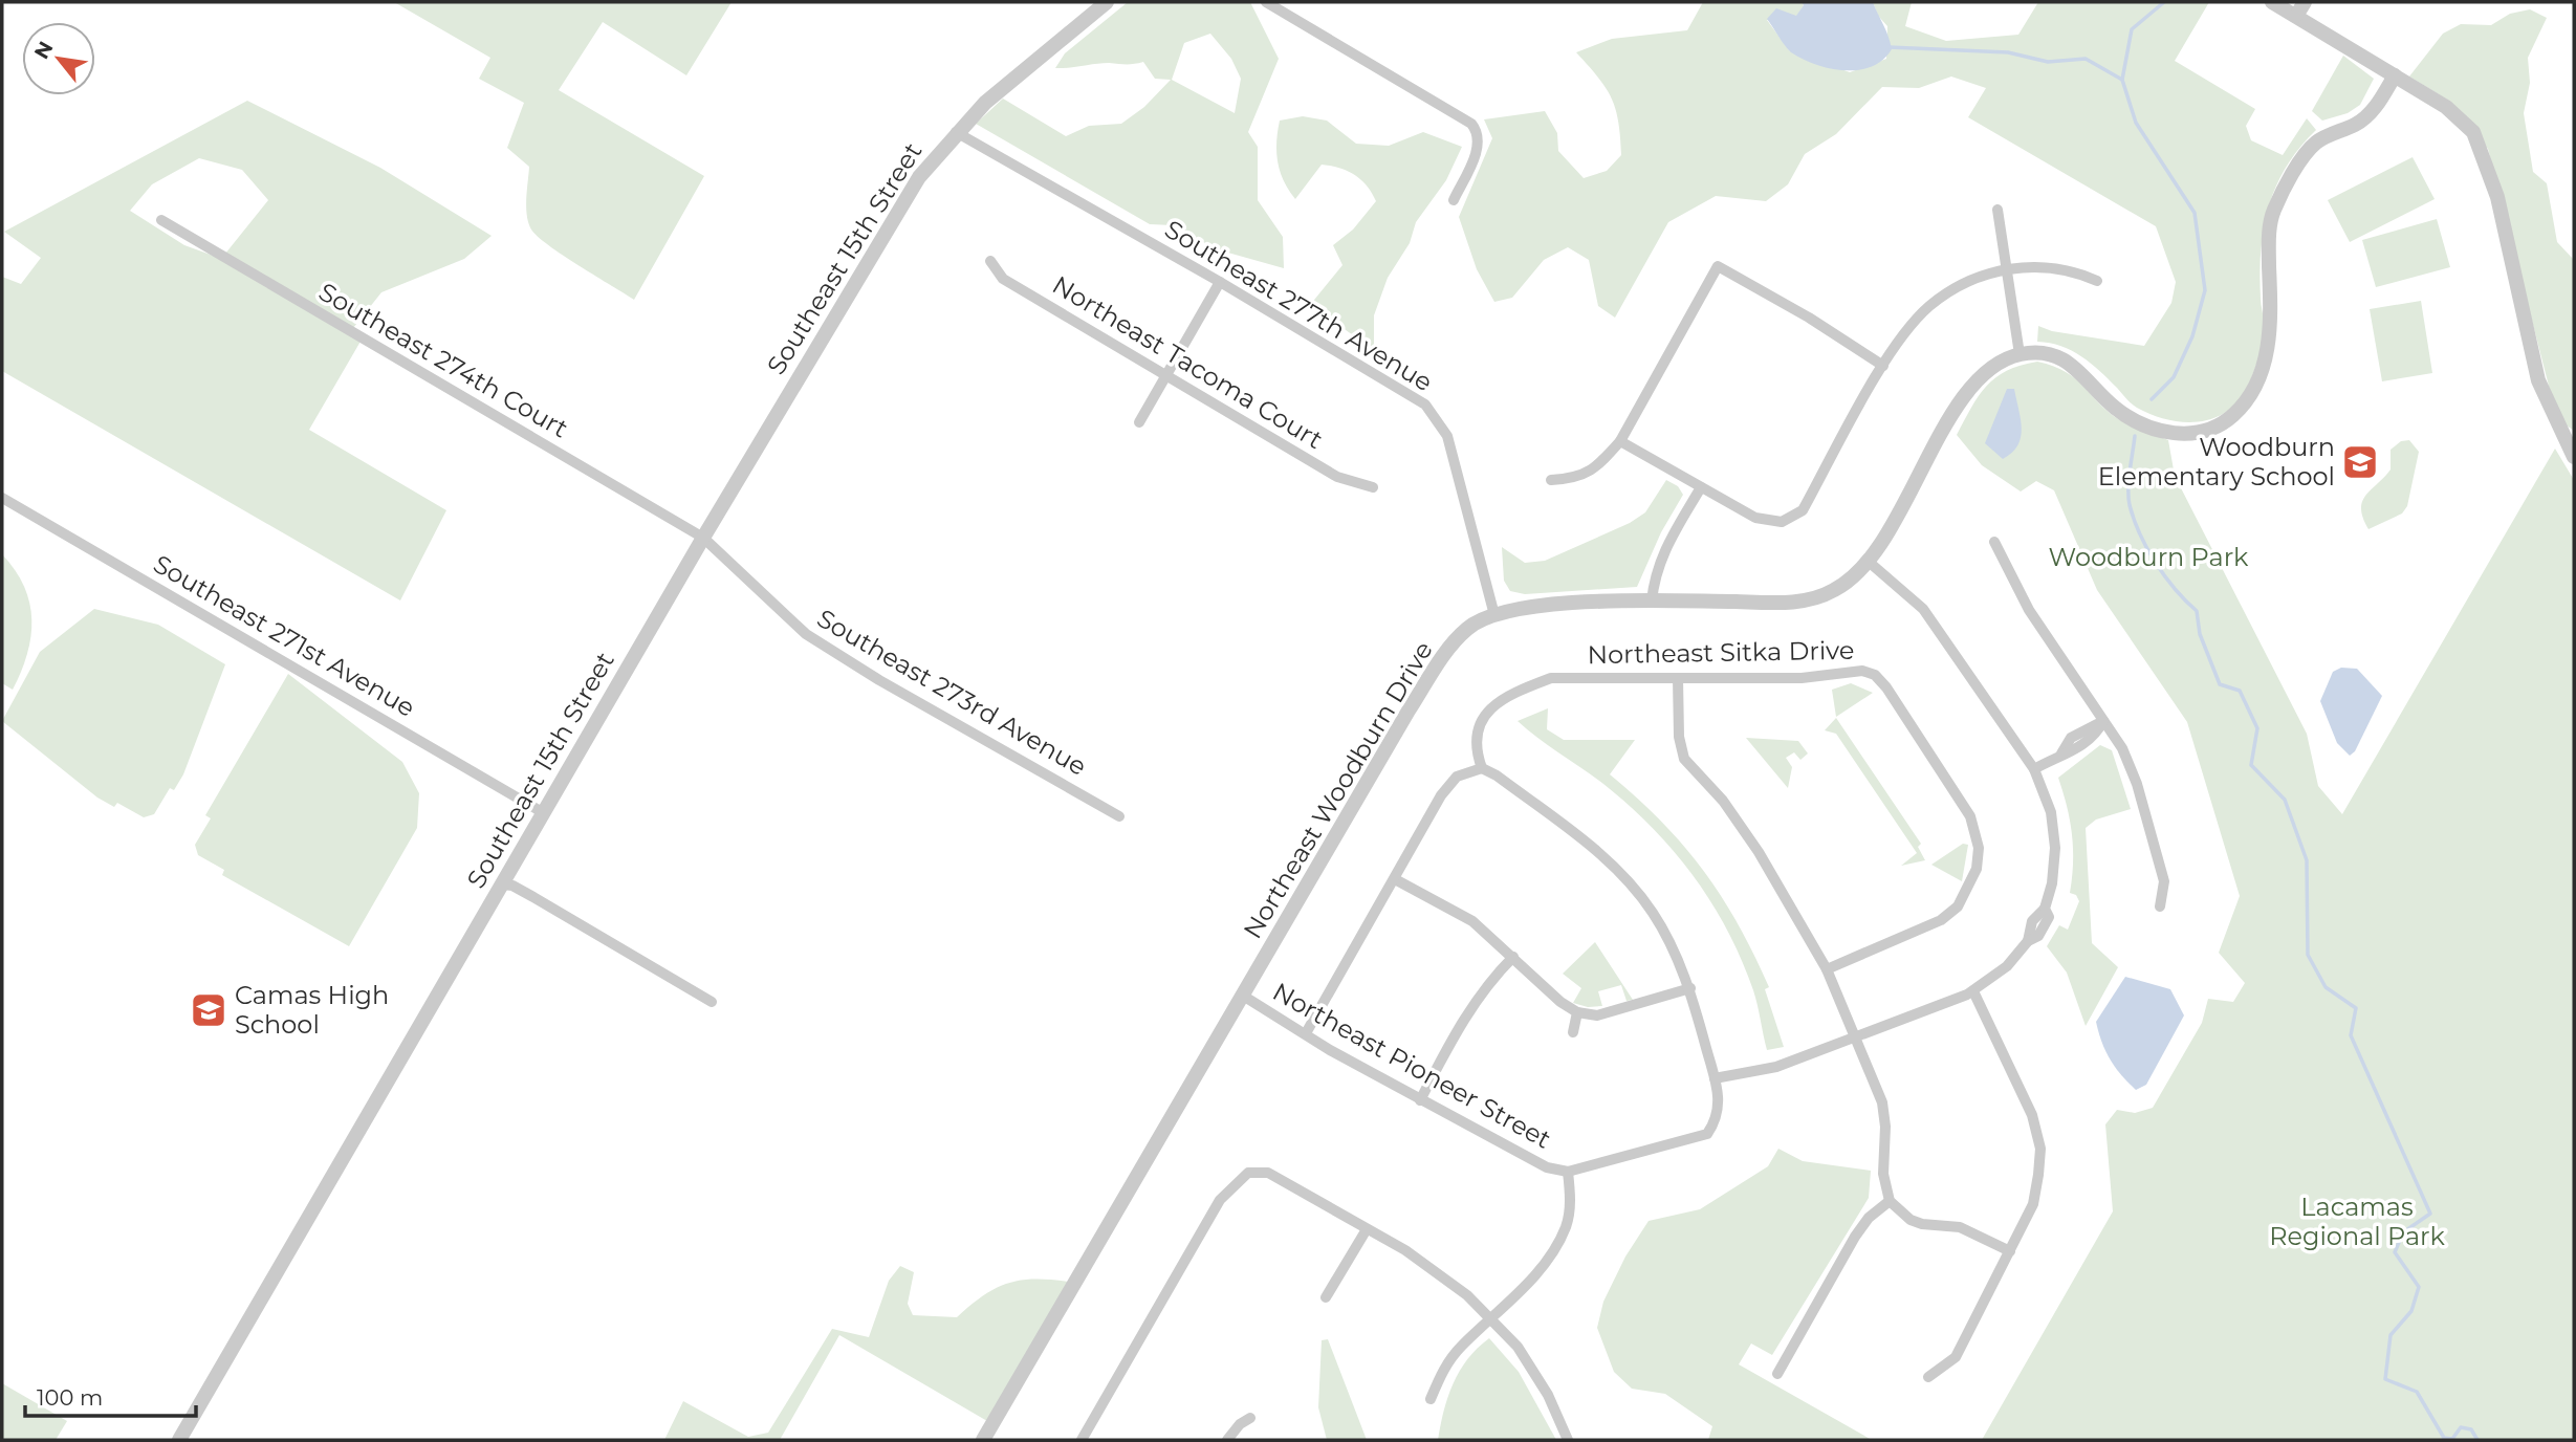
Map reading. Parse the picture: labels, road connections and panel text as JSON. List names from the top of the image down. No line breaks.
{"streets":{"street":["Southeast 15th Street","Southeast 277th Avenue","Southeast 274th Court","Northeast Tacoma Court","Southeast 271st Avenue","Northeast Sitka Drive","Southeast 273rd Avenue","Northeast Woodburn Drive","Northeast Pioneer Street"]},"crossings":[["Southeast 15th Street","Southeast 277th Avenue"],["Southeast 15th Street","Southeast 274th Court"],["Southeast 15th Street","Southeast 271st Avenue"],["Southeast 15th Street","Southeast 273rd Avenue"],["Southeast 277th Avenue","Northeast Woodburn Drive"],["Southeast 274th Court","Southeast 273rd Avenue"],["Northeast Sitka Drive","Northeast Pioneer Street"],["Northeast Woodburn Drive","Northeast Pioneer Street"]],"parks":["Woodburn Park","Lacamas Regional Park"],"places":{"school or university":["Woodburn Elementary School","Camas High School"]},"scale_bar":"100 m","north":"top left"}
